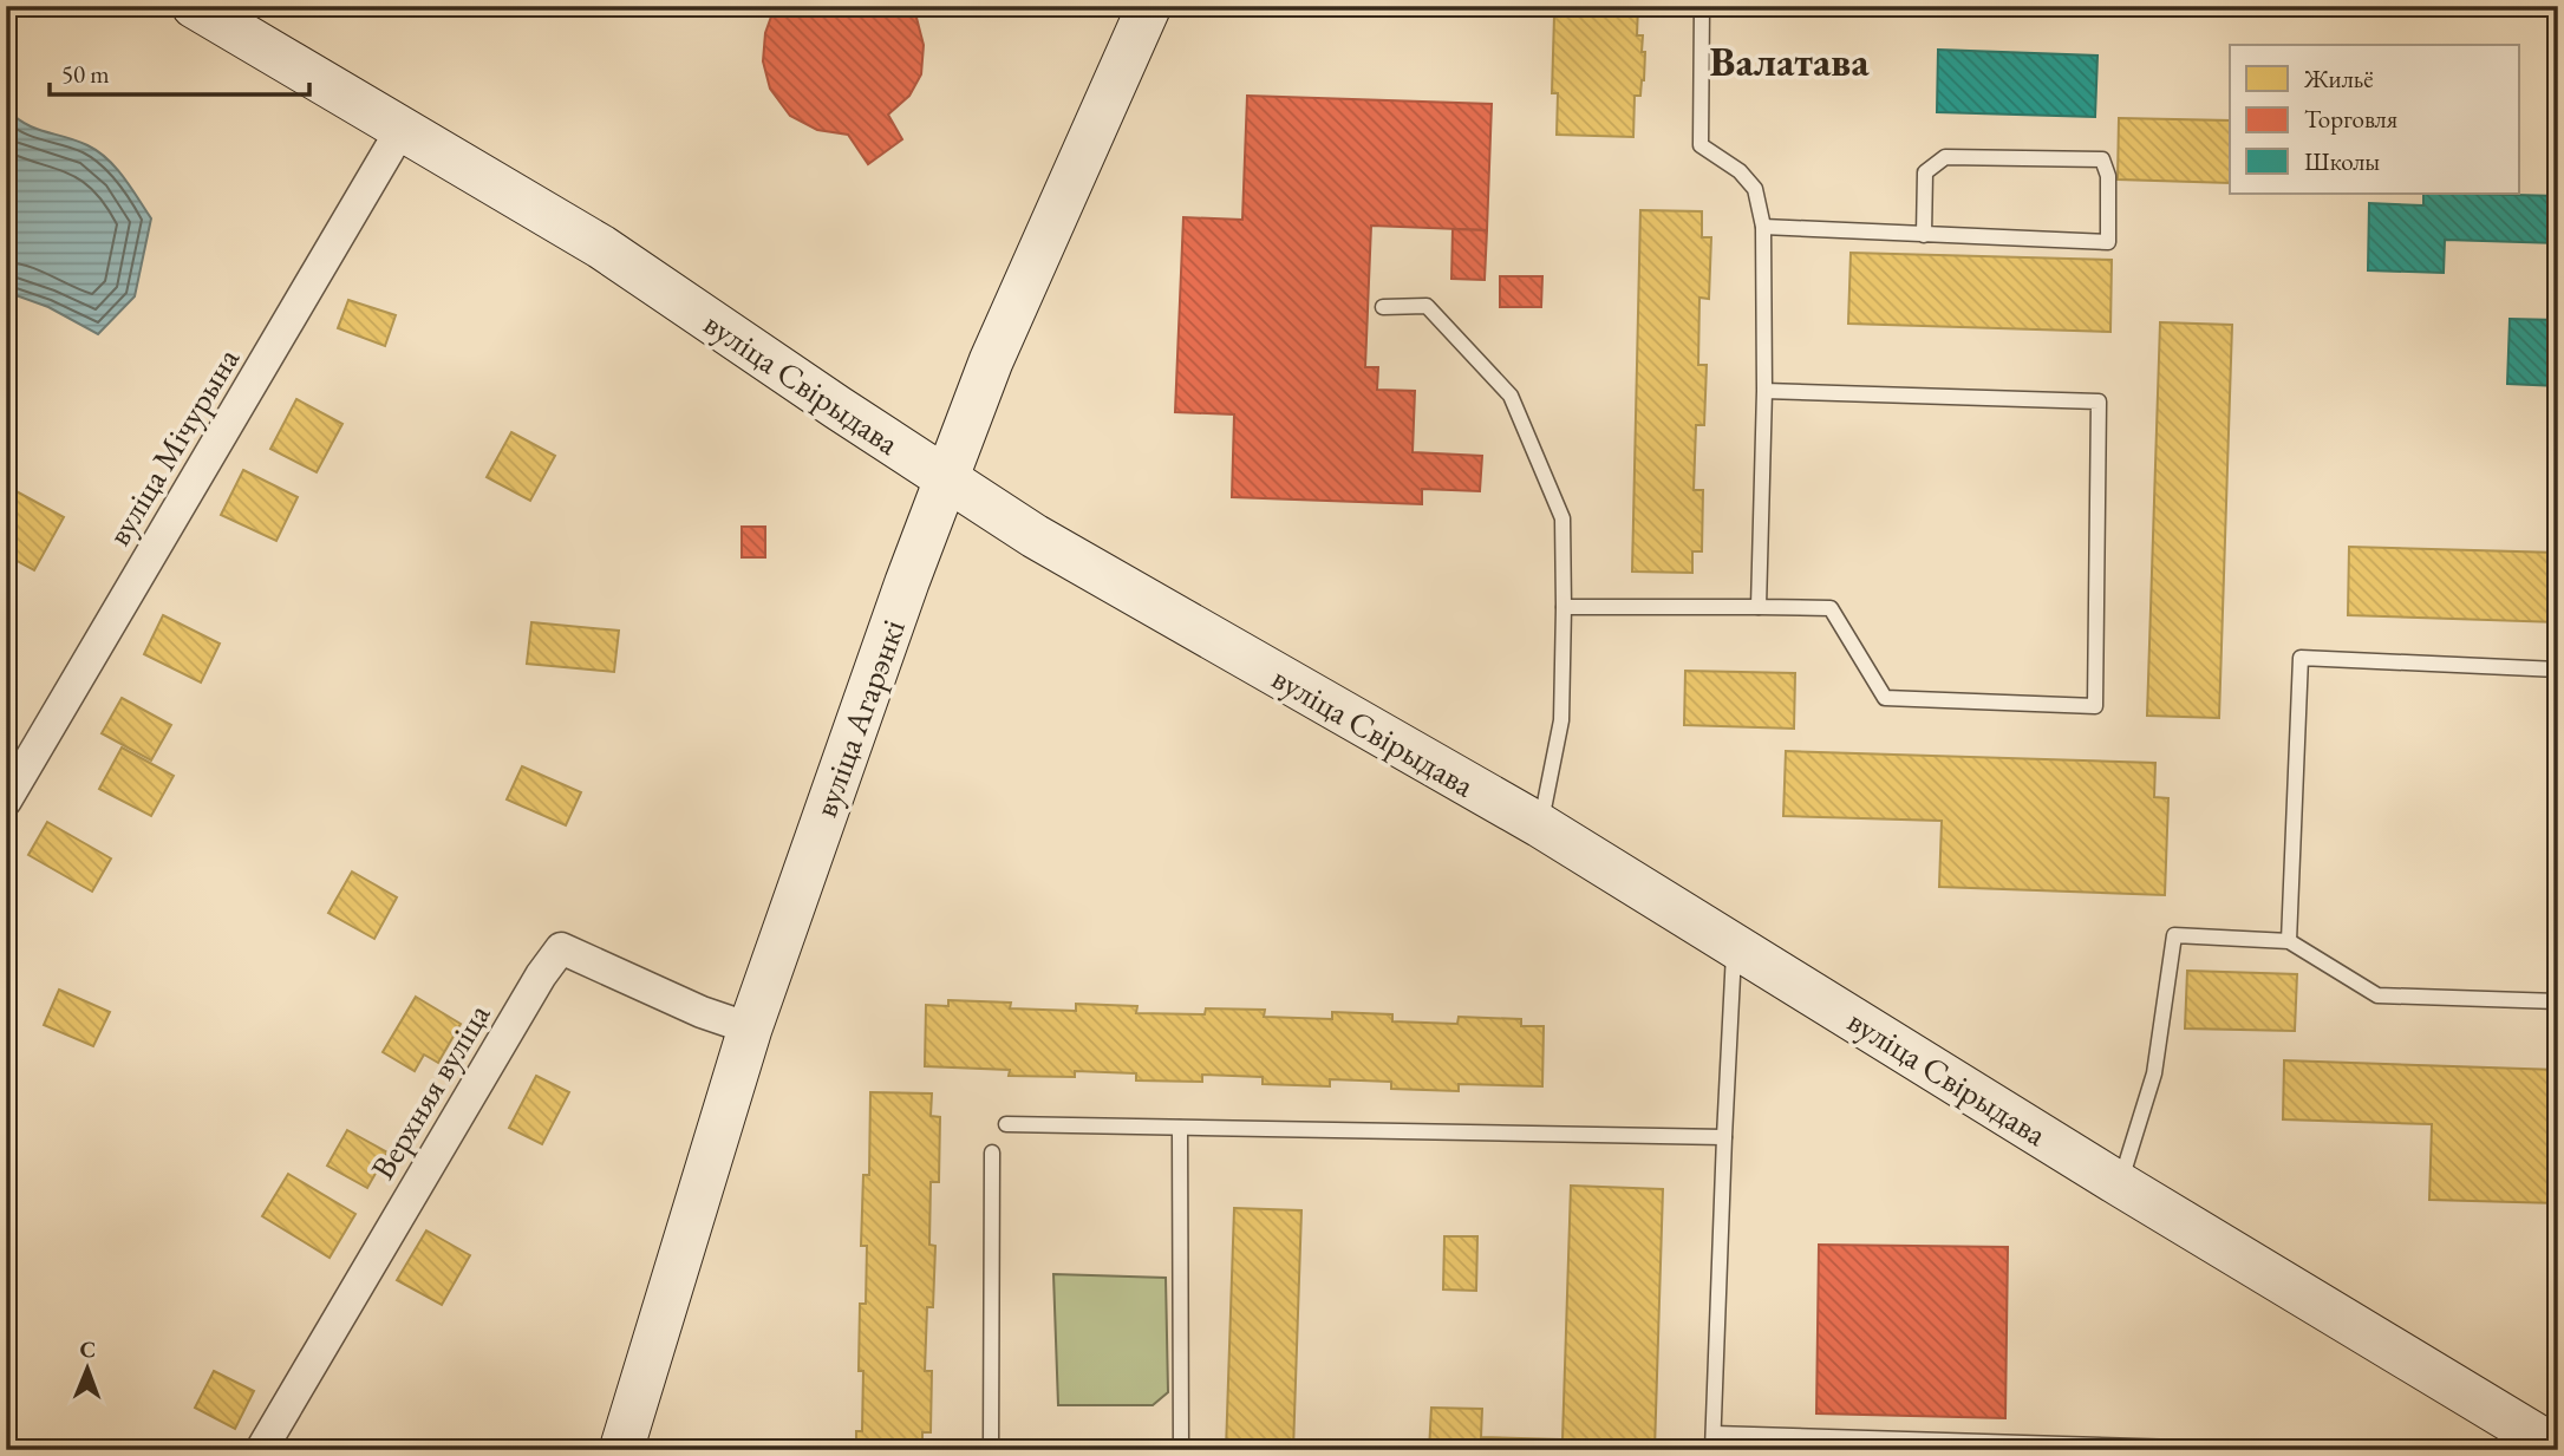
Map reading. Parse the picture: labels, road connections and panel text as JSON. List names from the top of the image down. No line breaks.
{"streets":{"main road":["вуліца Свірыдава","вуліца Агарэнкі"],"street":["вуліца Мічурына","Верхняя вуліца"]},"crossings":[["вуліца Свірыдава","вуліца Мічурына"],["вуліца Свірыдава","вуліца Агарэнкі"],["вуліца Агарэнкі","Верхняя вуліца"]],"districts":["Валатава"],"legend":["Жильё","Торговля","Школы"],"scale_bar":"50 m","north":"top"}
